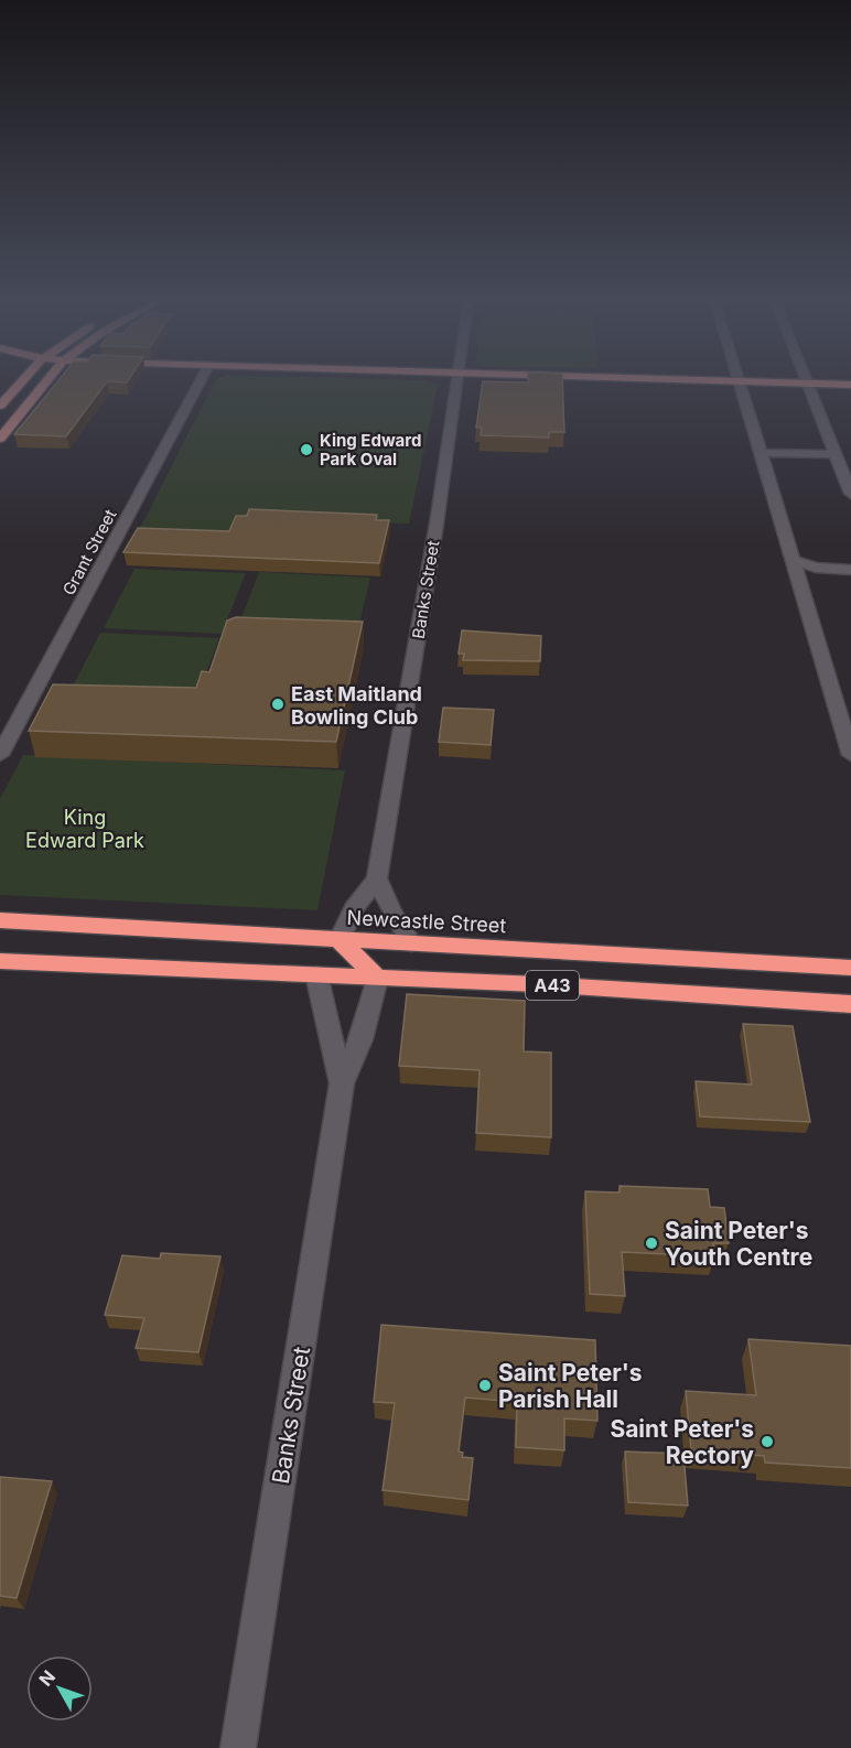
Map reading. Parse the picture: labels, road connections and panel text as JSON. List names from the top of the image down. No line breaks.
{"streets":{"highway":["Newcastle Street","A43"],"street":["Grant Street","Banks Street"]},"crossings":[["Banks Street","Newcastle Street"],["Banks Street","A43"]],"parks":["King Edward Park"],"places":["King Edward Park Oval","East Maitland Bowling Club","Saint Peter's Youth Centre","Saint Peter's Parish Hall","Saint Peter's Rectory"],"north":"top left"}
